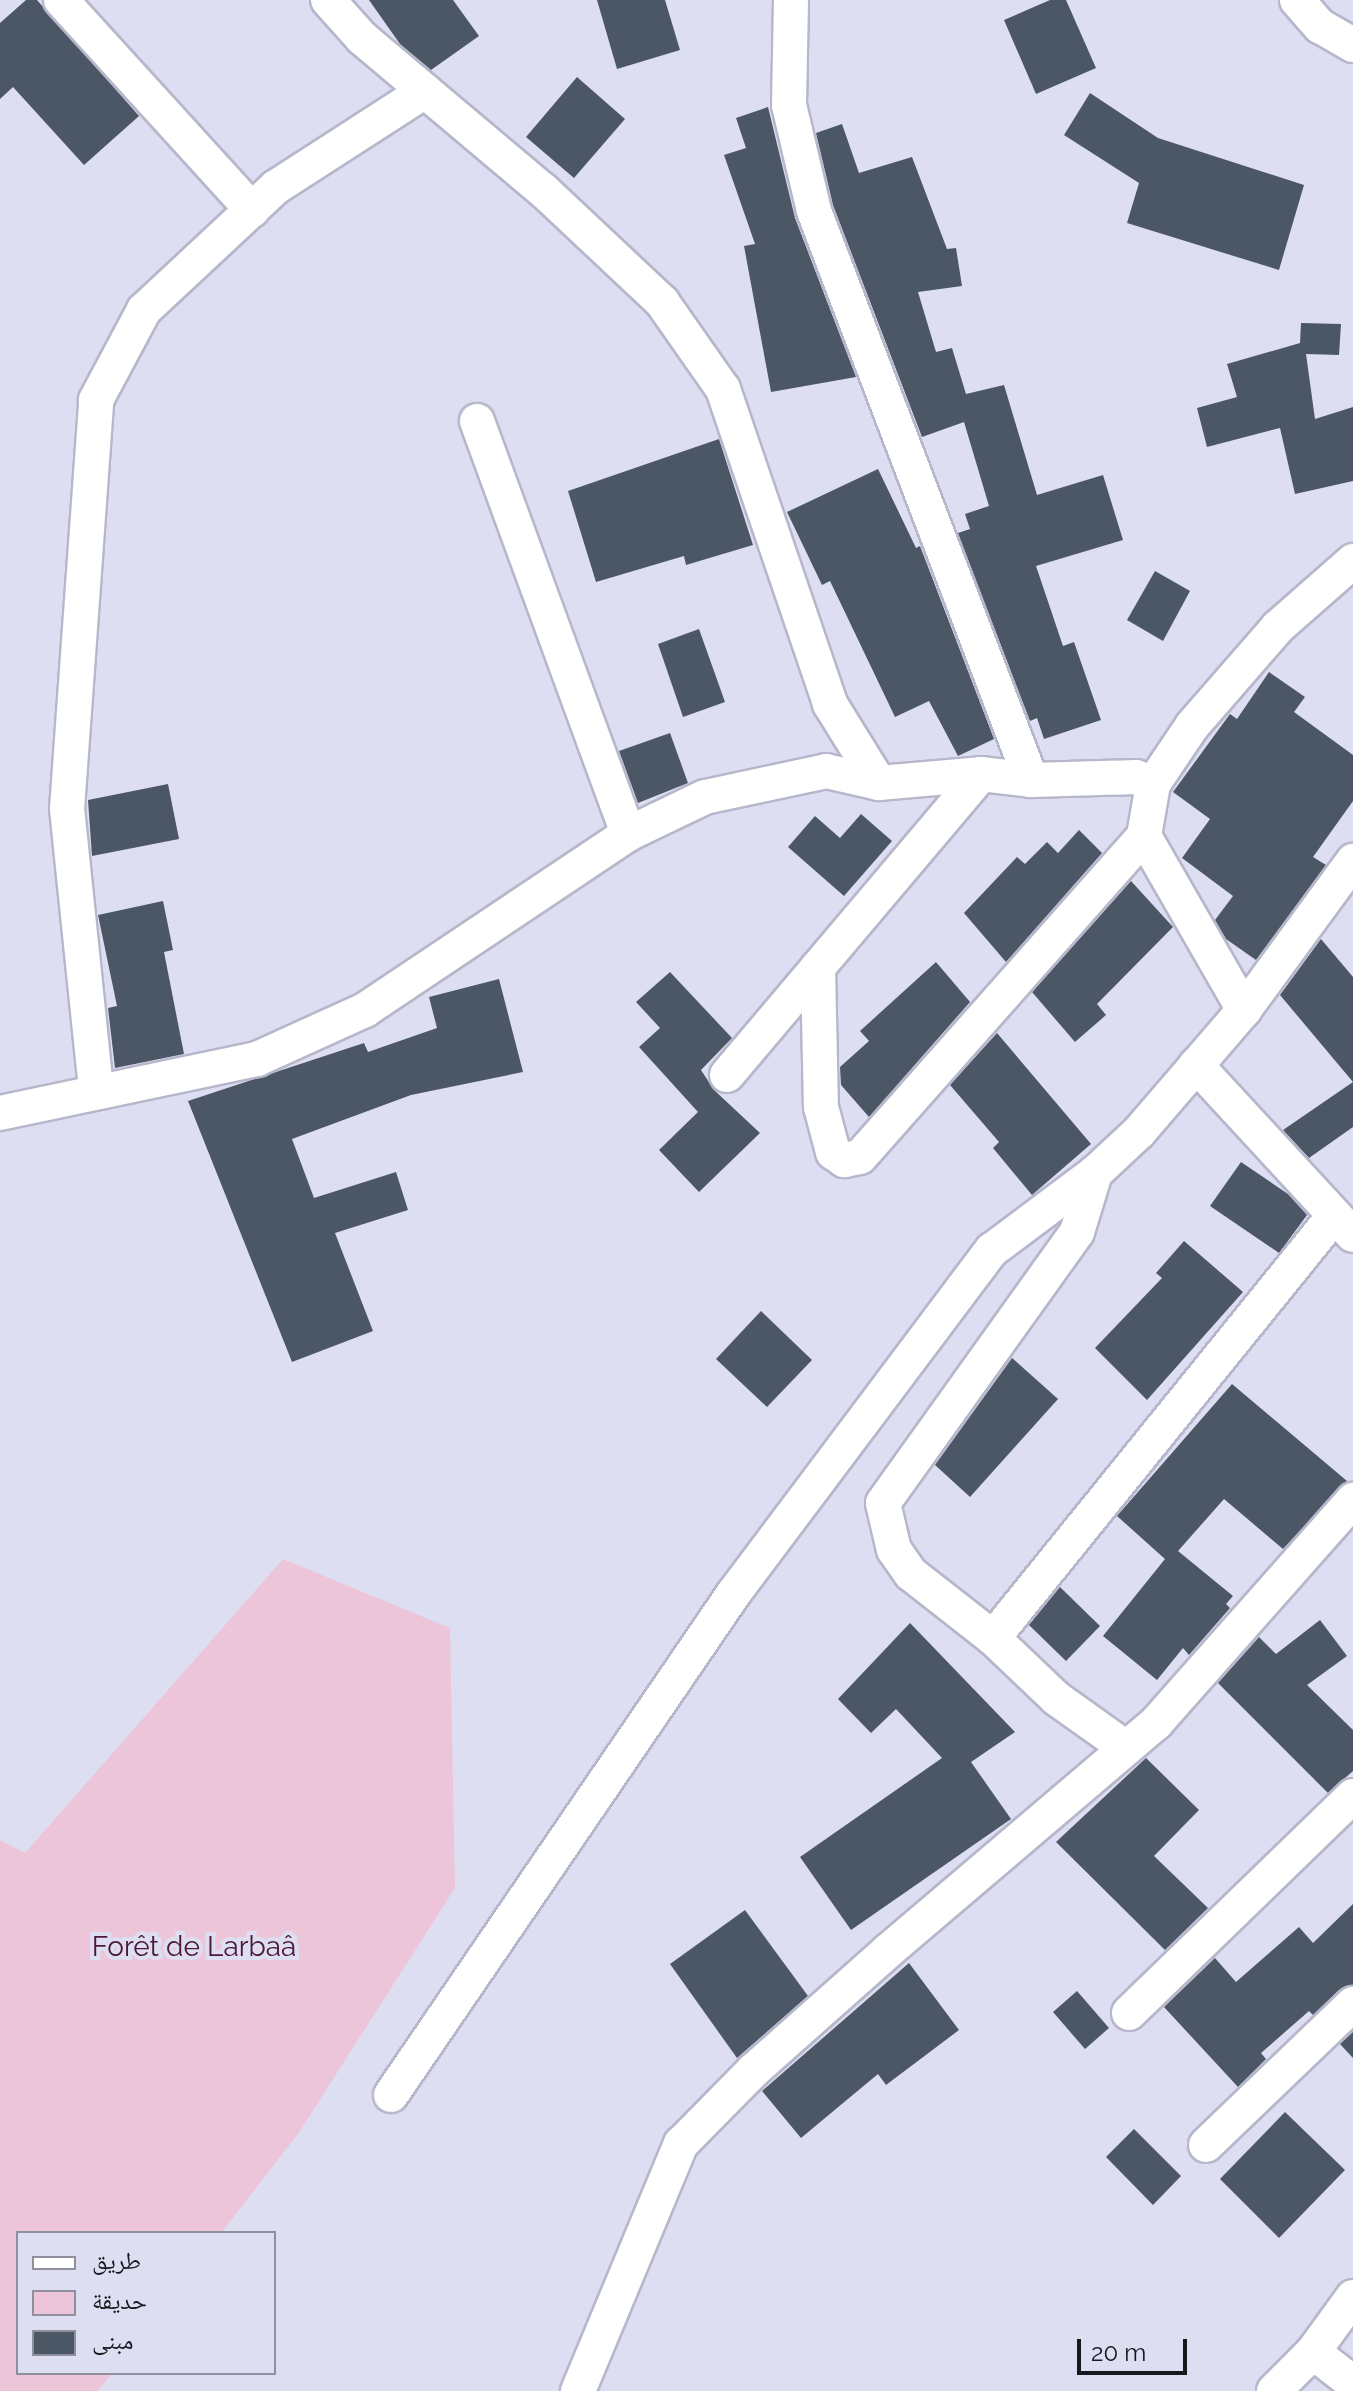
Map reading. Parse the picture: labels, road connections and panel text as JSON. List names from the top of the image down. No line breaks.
{"parks":["Forêt de Larbaâ"],"legend":["طريق","حديقة","مبنى"],"scale_bar":"20 m"}
